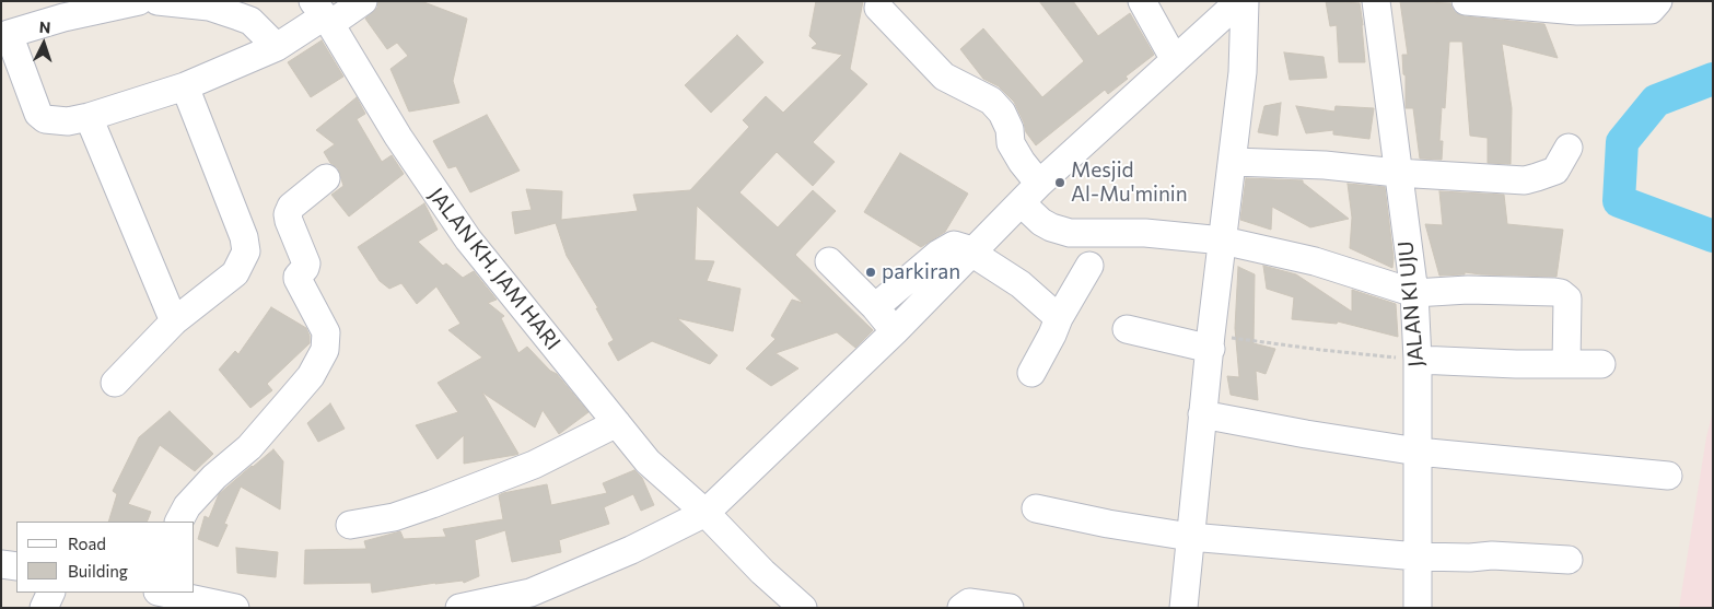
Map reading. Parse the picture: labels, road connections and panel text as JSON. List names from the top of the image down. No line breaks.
{"streets":{"street":["JALAN KH. JAM HARI","JALAN KI UJU"]},"places":["Mesjid Al-Mu'minin","parkiran"],"legend":["Road","Building"],"north":"top"}
